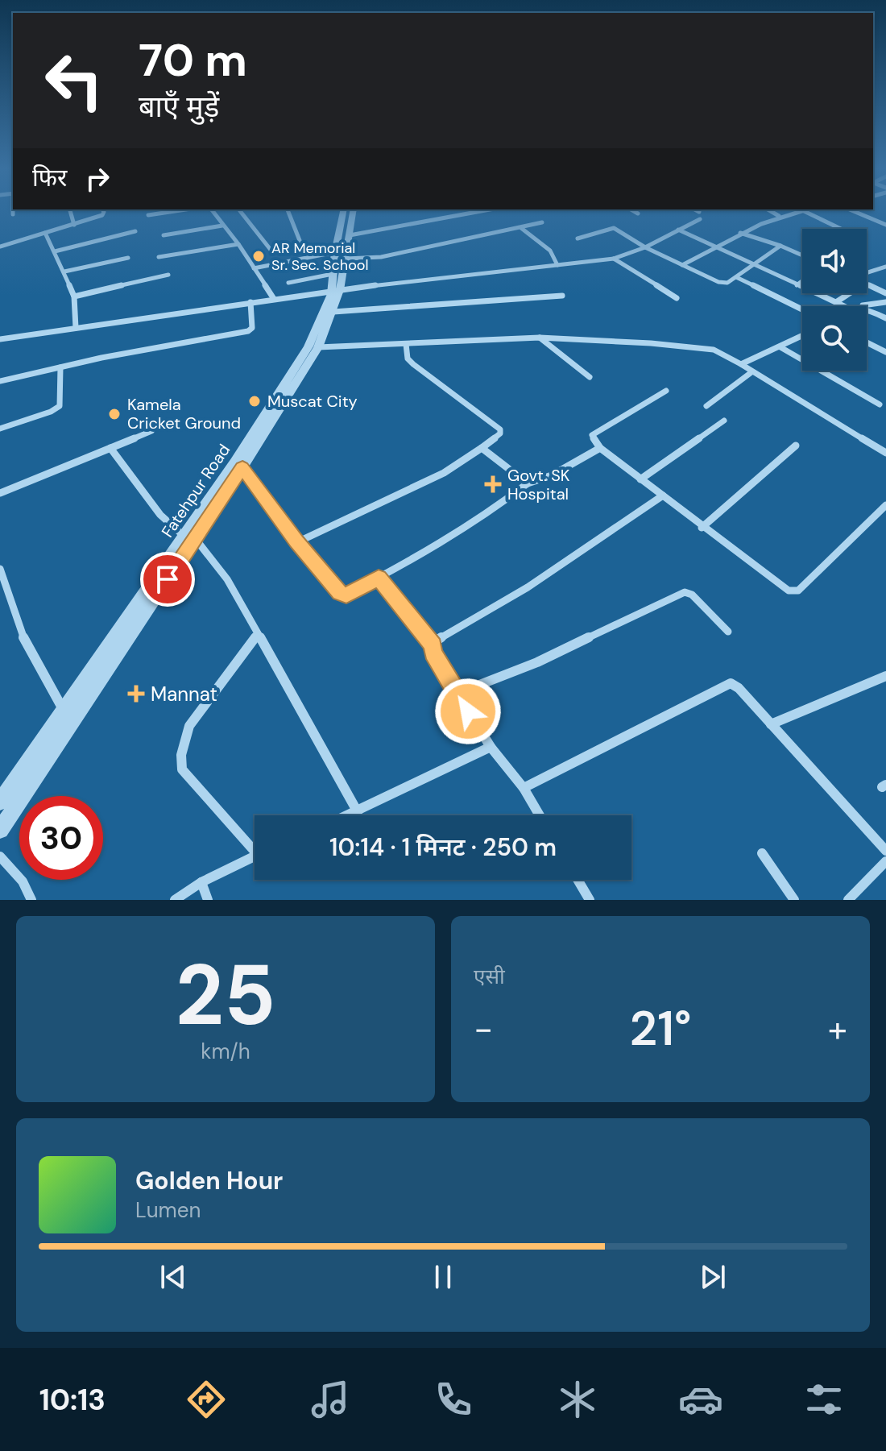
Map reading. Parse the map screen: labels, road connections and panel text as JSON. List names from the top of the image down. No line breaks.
{"streets":{"street":["Fatehpur Road"]},"places":{"other":["AR Memorial Sr. Sec. School","Muscat City","Kamela Cricket Ground"],"health":["Govt. SK Hospital","Mannat"]},"page":{"turn":["70 m","बाएँ मुड़ें"],"then":"फिर","limit":"30","trip":"10:14 · 1 मिनट · 250 m","tile":[["25","km/h"],"एसी"],"heat":["−","21°","+"],"song":["Golden Hour","Lumen"],"tabs":"10:13"}}
